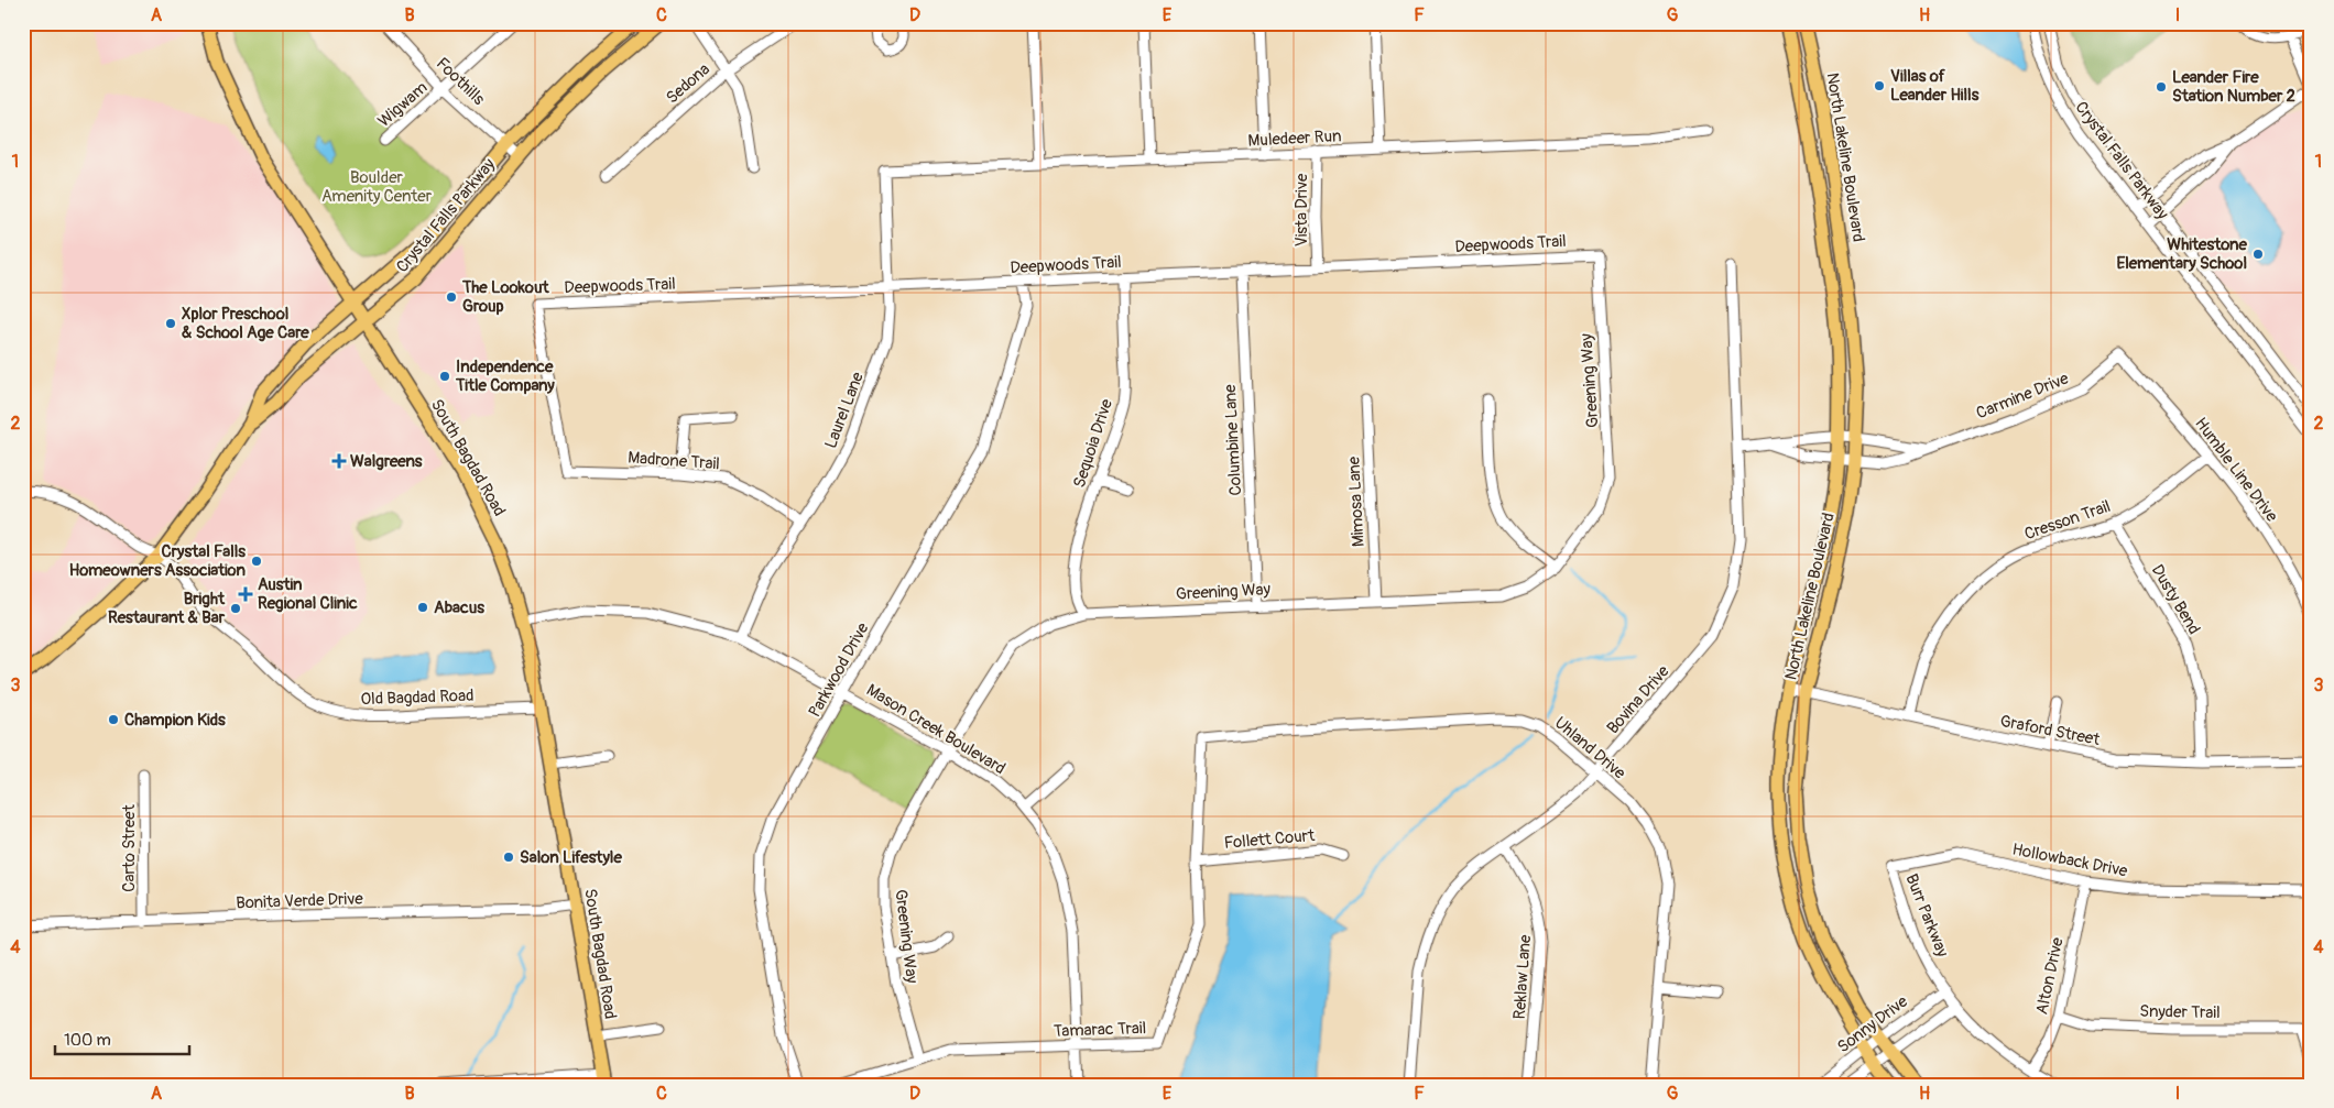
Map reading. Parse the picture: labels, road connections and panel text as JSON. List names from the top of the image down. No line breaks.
{"streets":{"main road":["North Lakeline Boulevard","Crystal Falls Parkway","South Bagdad Road"],"street":["Foothills","Sedona","Wigwam","Muledeer Run","Vista Drive","Deepwoods Trail","Greening Way","Carmine Drive","Laurel Lane","Columbine Lane","Sequoia Drive","Madrone Trail","Humble Line Drive","Mimosa Lane","Cresson Trail","Dusty Bend","Parkwood Drive","Old Bagdad Road","Bovina Drive","Mason Creek Boulevard","Graford Street","Uhland Drive","Follett Court","Carto Street","Hollowback Drive","Bonita Verde Drive","Burr Parkway","Alton Drive","Reklaw Lane","Snyder Trail","Sonny Drive","Tamarac Trail"]},"crossings":[["Foothills","Wigwam"],["Foothills","Crystal Falls Parkway"],["Muledeer Run","Vista Drive"],["Muledeer Run","Laurel Lane"],["North Lakeline Boulevard","Carmine Drive"],["North Lakeline Boulevard","Graford Street"],["North Lakeline Boulevard","Sonny Drive"],["Crystal Falls Parkway","South Bagdad Road"],["Crystal Falls Parkway","Old Bagdad Road"],["Vista Drive","Deepwoods Trail"],["Deepwoods Trail","Greening Way"],["Deepwoods Trail","Laurel Lane"],["Deepwoods Trail","Columbine Lane"],["Deepwoods Trail","Sequoia Drive"],["Deepwoods Trail","Madrone Trail"],["Deepwoods Trail","Parkwood Drive"],["Greening Way","Columbine Lane"],["Greening Way","Sequoia Drive"],["Greening Way","Mimosa Lane"],["Greening Way","Mason Creek Boulevard"],["Greening Way","Tamarac Trail"],["Carmine Drive","Humble Line Drive"],["Carmine Drive","Bovina Drive"],["Laurel Lane","Madrone Trail"],["Laurel Lane","Mason Creek Boulevard"],["South Bagdad Road","Old Bagdad Road"],["South Bagdad Road","Mason Creek Boulevard"],["South Bagdad Road","Bonita Verde Drive"],["Humble Line Drive","Cresson Trail"],["Cresson Trail","Dusty Bend"],["Cresson Trail","Graford Street"],["Dusty Bend","Graford Street"],["Parkwood Drive","Mason Creek Boulevard"],["Bovina Drive","Uhland Drive"],["Bovina Drive","Reklaw Lane"],["Mason Creek Boulevard","Tamarac Trail"],["Uhland Drive","Tamarac Trail"],["Follett Court","Tamarac Trail"],["Carto Street","Bonita Verde Drive"],["Hollowback Drive","Burr Parkway"],["Hollowback Drive","Alton Drive"],["Burr Parkway","Alton Drive"],["Burr Parkway","Sonny Drive"],["Alton Drive","Snyder Trail"]],"parks":["Boulder Amenity Center"],"places":{"other":["Villas of Leander Hills","Leander Fire Station Number 2","Whitestone Elementary School","The Lookout Group","Xplor Preschool & School Age Care","Independence Title Company","Crystal Falls Homeowners Association","Abacus","Bright Restaurant & Bar","Champion Kids","Salon Lifestyle"],"health":["Walgreens","Austin Regional Clinic"]},"scale_bar":"100 m","grid":{"columns":["A","B","C","D","E","F","G","H","I"],"rows":["1","2","3","4"]}}
